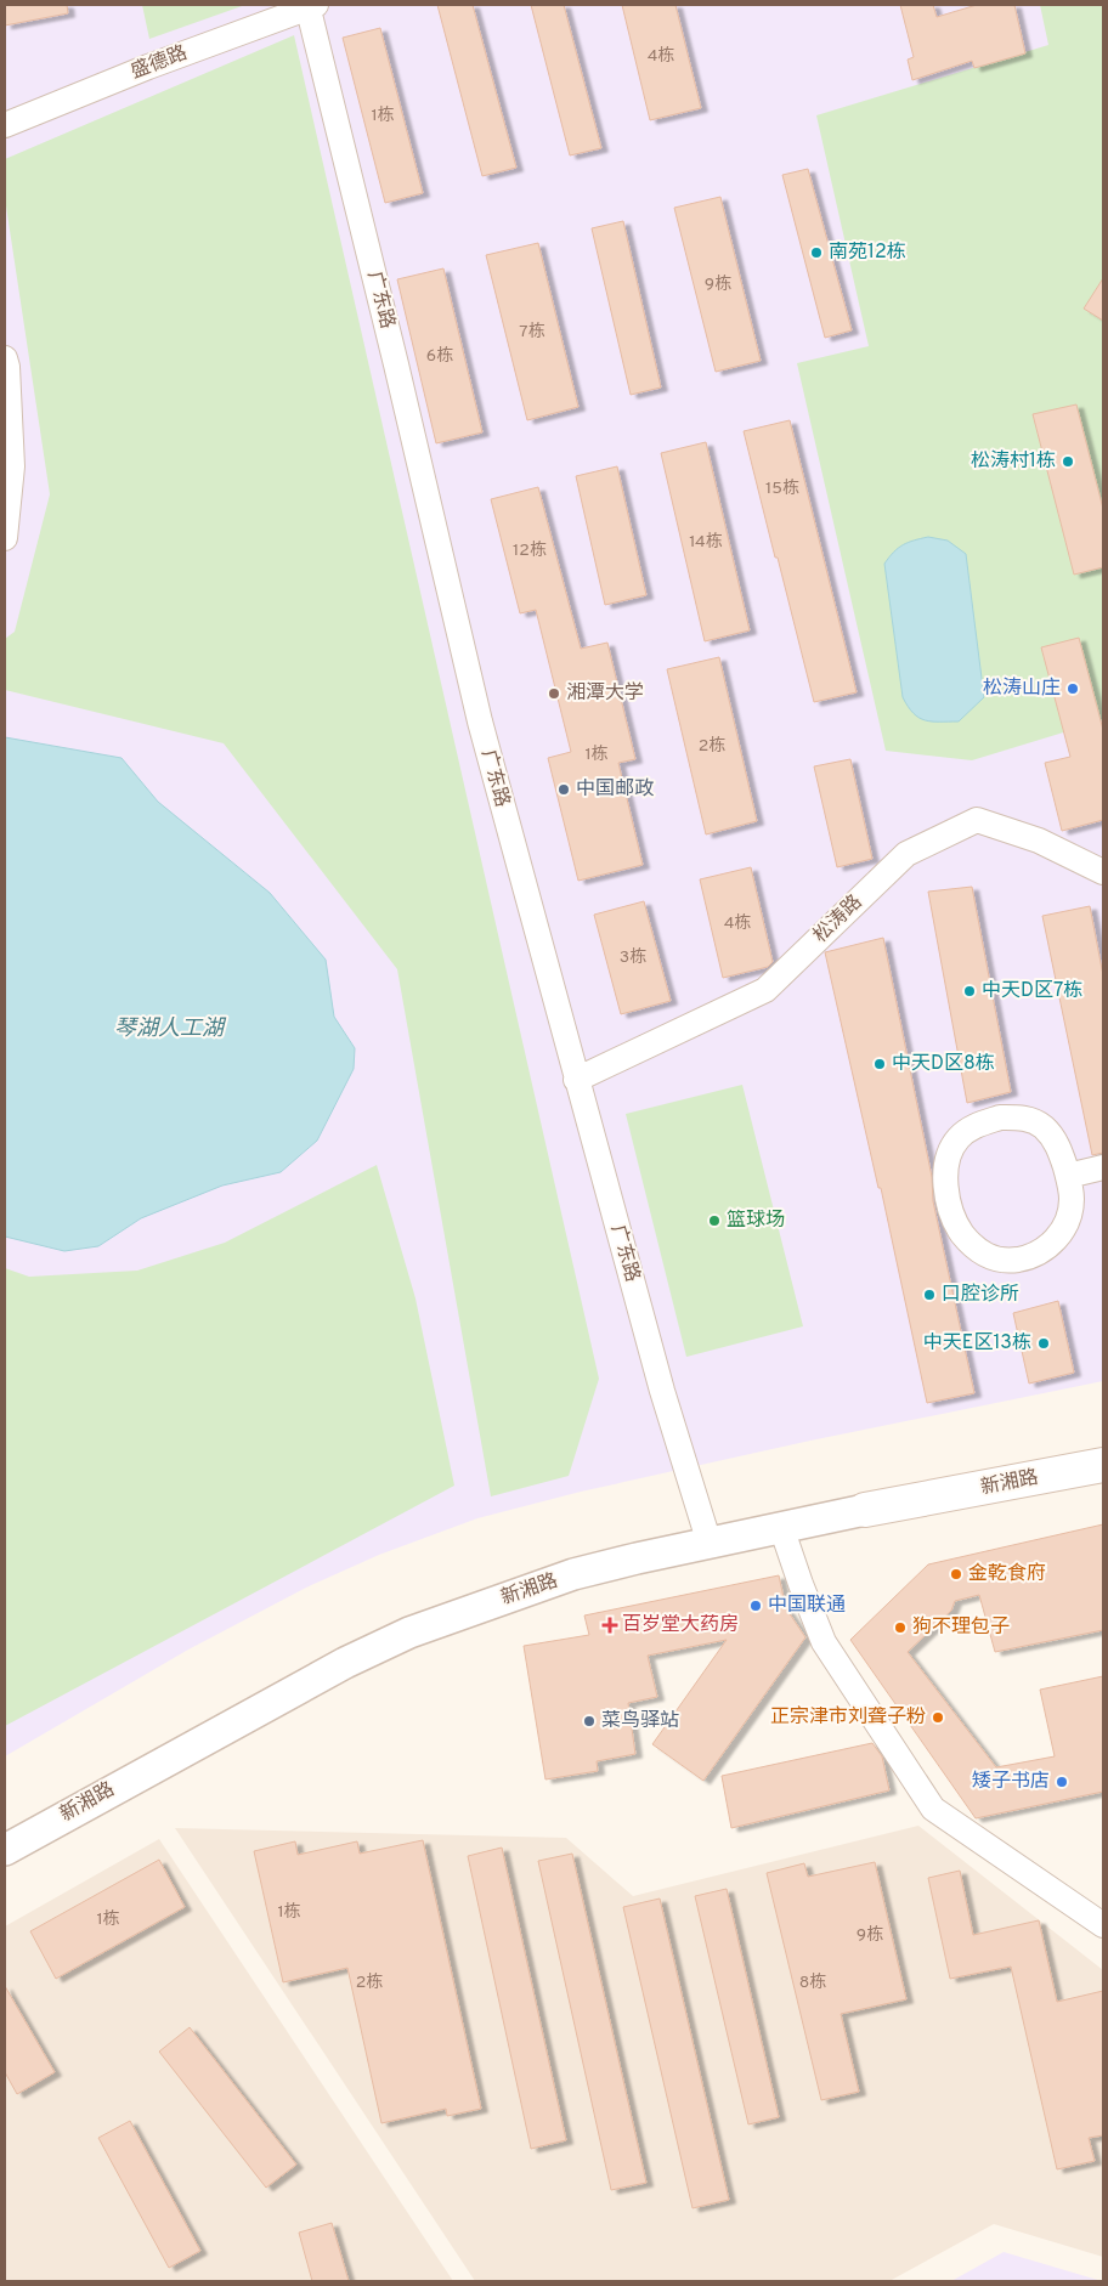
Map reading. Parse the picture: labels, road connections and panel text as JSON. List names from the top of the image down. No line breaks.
{"streets":{"main road":["新湘路"],"street":["盛德路","广东路","松涛路"]},"crossings":[["盛德路","广东路"],["广东路","松涛路"],["广东路","新湘路"]],"water":["琴湖人工湖"],"places":{"other":["南苑12栋","松涛村1栋","松涛山庄","湘潭大学","中国邮政","中天D区7栋","中天D区8栋","篮球场","口腔诊所","中天E区13栋","金乾食府","中国联通","狗不理包子","正宗津市刘聋子粉","菜鸟驿站","矮子书店"],"health":["百岁堂大药房"]},"house_numbers":["4栋","1栋","9栋","7栋","6栋","15栋","14栋","12栋","2栋","1栋","4栋","3栋","1栋","1栋","9栋","2栋","8栋"]}
